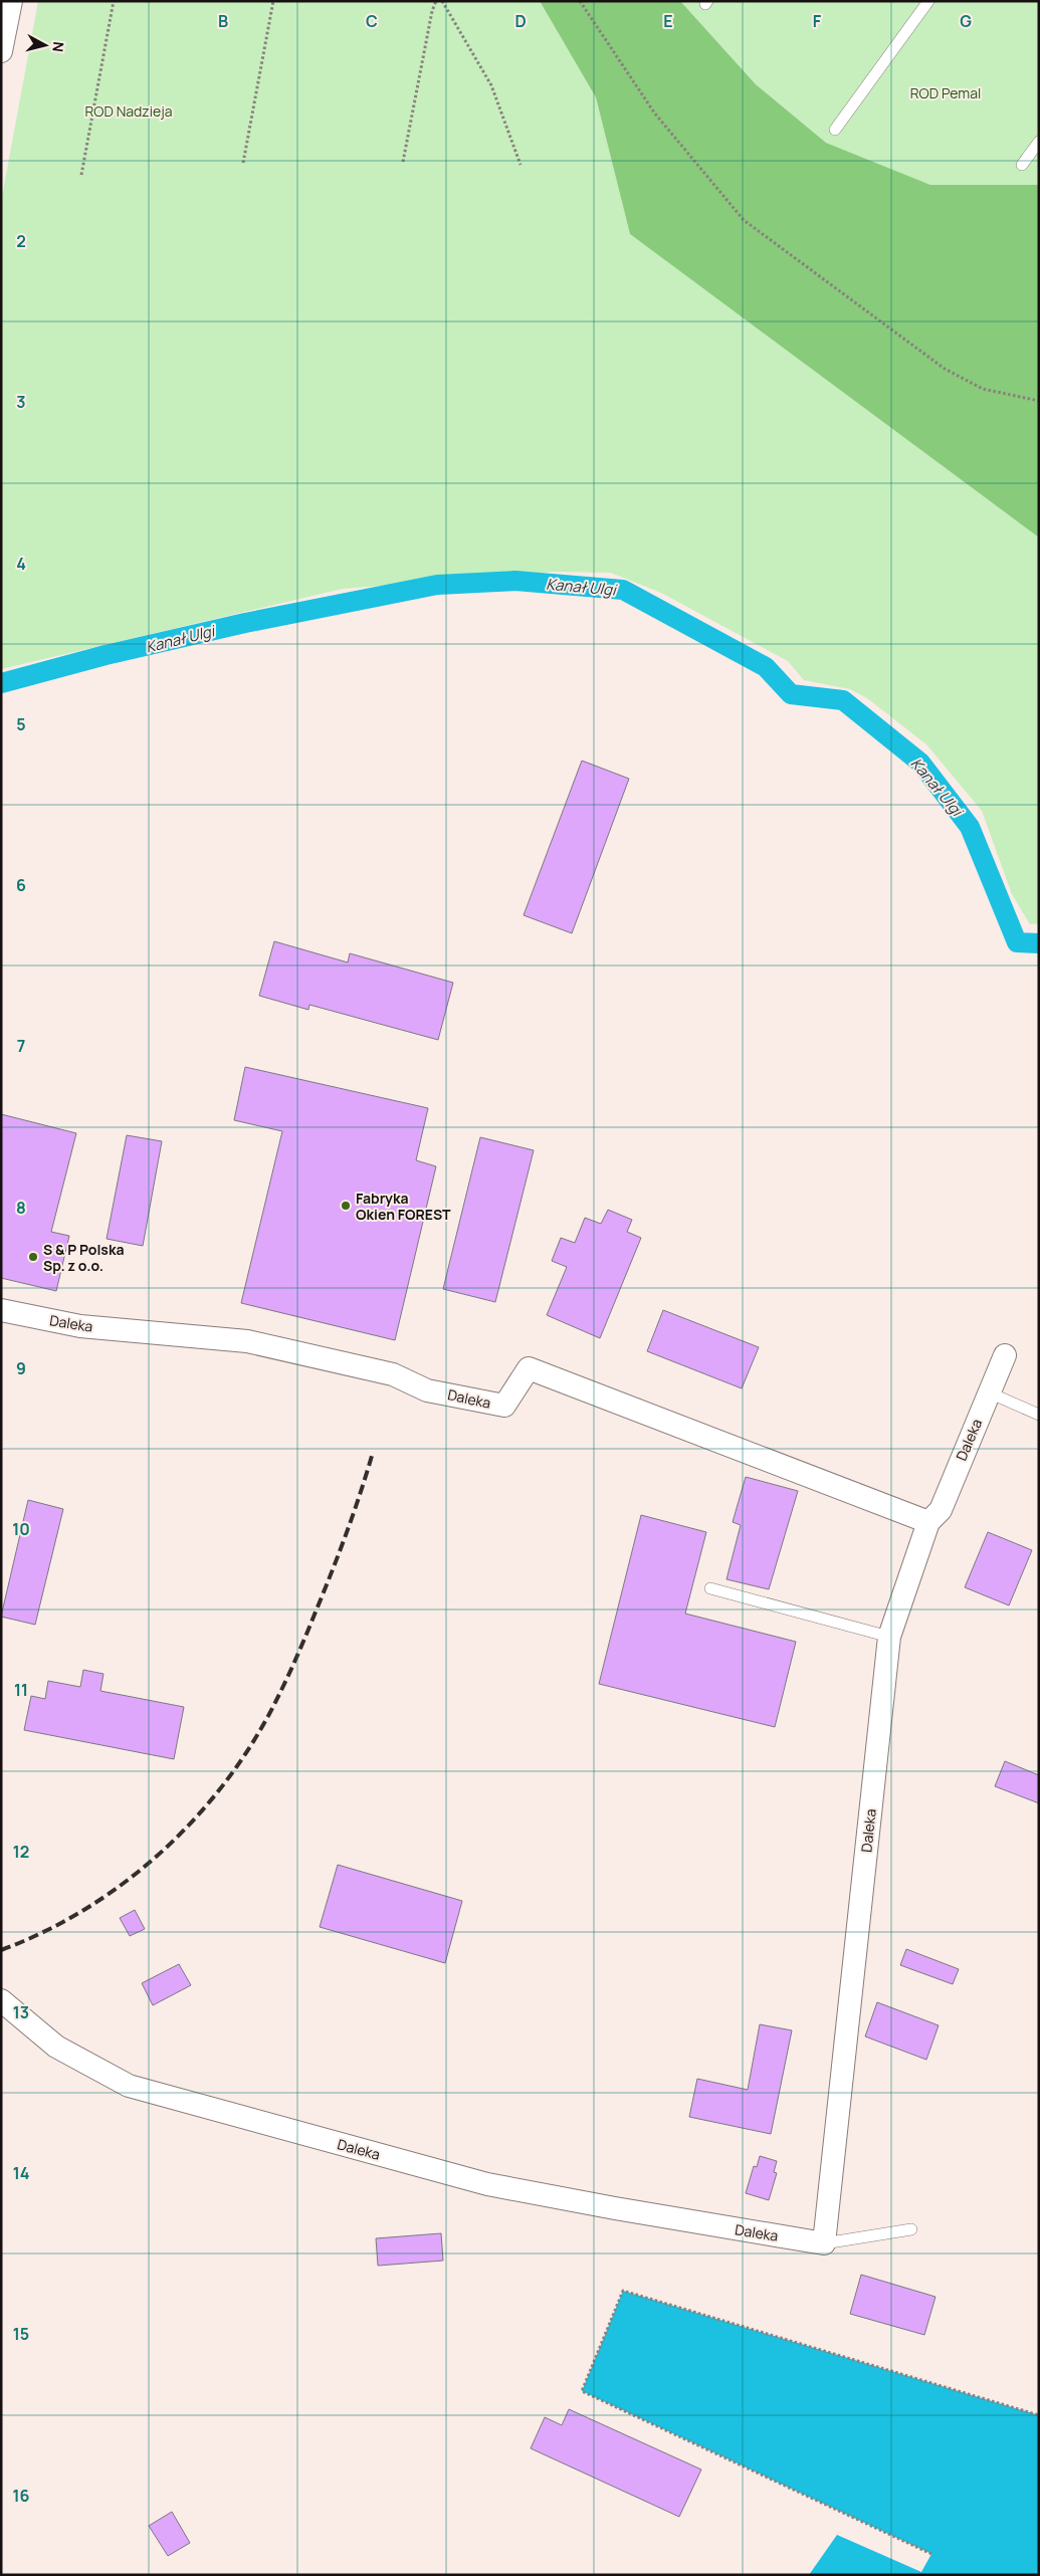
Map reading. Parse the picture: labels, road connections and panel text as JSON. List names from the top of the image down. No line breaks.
{"streets":{"street":["Daleka"]},"water":["Kanał Ulgi"],"parks":["ROD Pemal","ROD Nadzieja"],"places":["Fabryka Okien FOREST","S & P Polska Sp. z o.o."],"north":"right","grid":{"columns":["B","C","D","E","F","G"],"rows":["2","3","4","5","6","7","8","9","10","11","12","13","14","15","16"]}}
